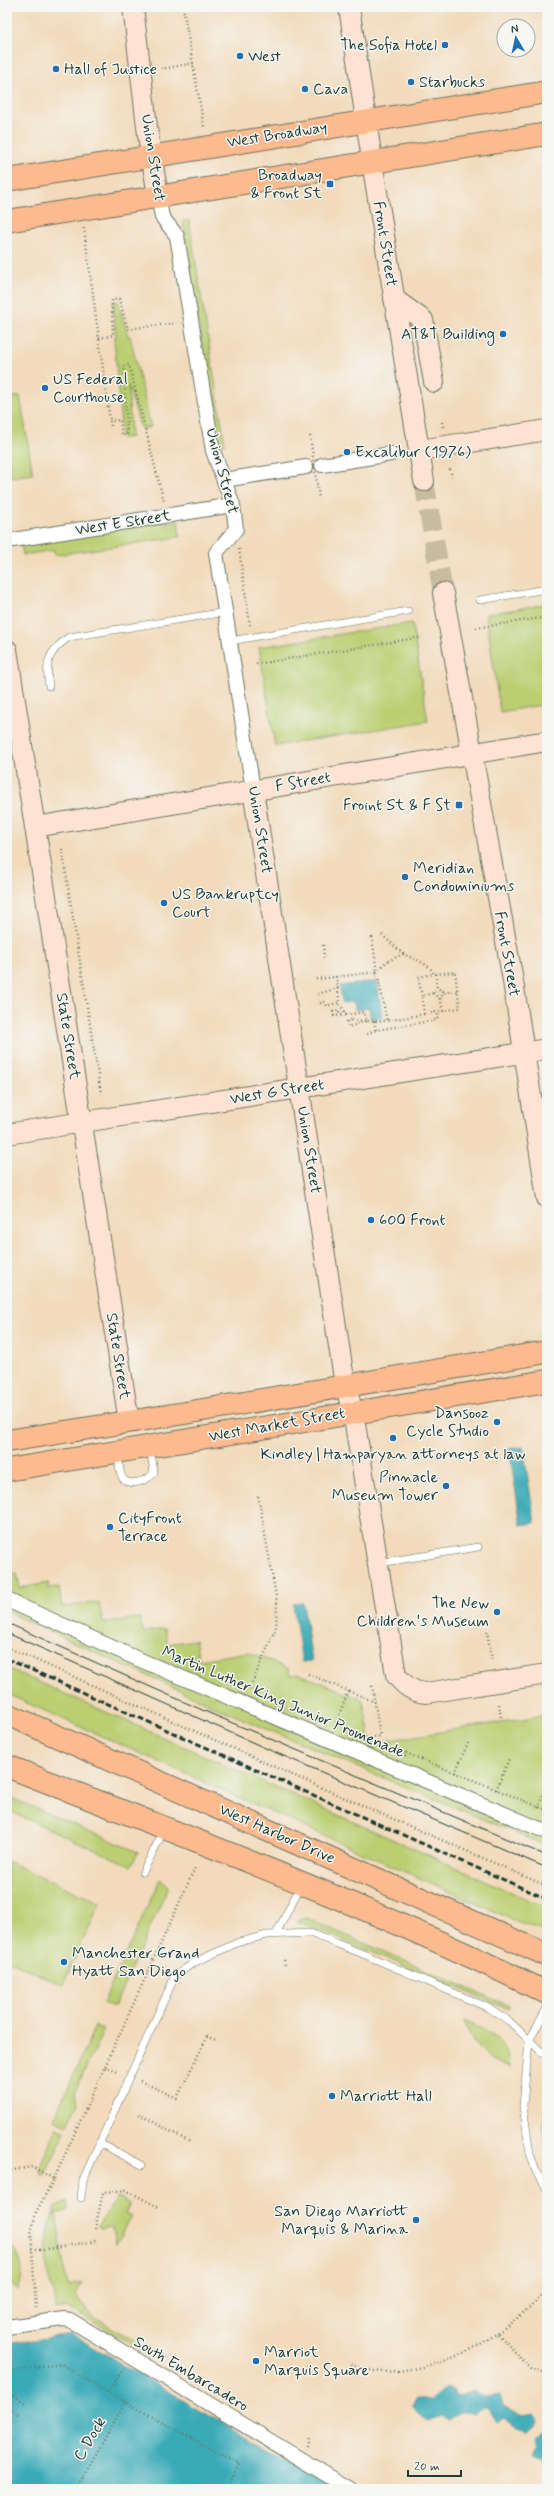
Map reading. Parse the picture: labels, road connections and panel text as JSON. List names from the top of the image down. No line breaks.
{"streets":{"main road":["West Broadway","West Market Street","West Harbor Drive"],"street":["Union Street","Front Street","West E Street","F Street","State Street","West G Street","Martin Luther King Junior Promenade","South Embarcadero"],"path":["C Dock"]},"crossings":[["West Broadway","Union Street"],["West Broadway","Front Street"],["Union Street","West E Street"],["Union Street","F Street"],["Union Street","West G Street"],["Union Street","West Market Street"],["Front Street","F Street"],["Front Street","West G Street"],["F Street","State Street"],["State Street","West G Street"],["State Street","West Market Street"]],"places":{"other":["The Sofia Hotel","West","Hall of Justice","Starbucks","Cava","AT&T Building","US Federal Courthouse","Excalibur (1976)","Meridian Condominiums","US Bankruptcy Court","600 Front","Dansooz Cycle Studio","Kindley | Hamparyan attorneys at law","Pinnacle Museum Tower","CityFront Terrace","The New Children's Museum","Manchester Grand Hyatt San Diego","Marriott Hall","San Diego Marriott Marquis & Marina","Marriot Marquis Square"],"transit":["Broadway & Front St","Froint St & F St"]},"scale_bar":"20 m","north":"top"}
